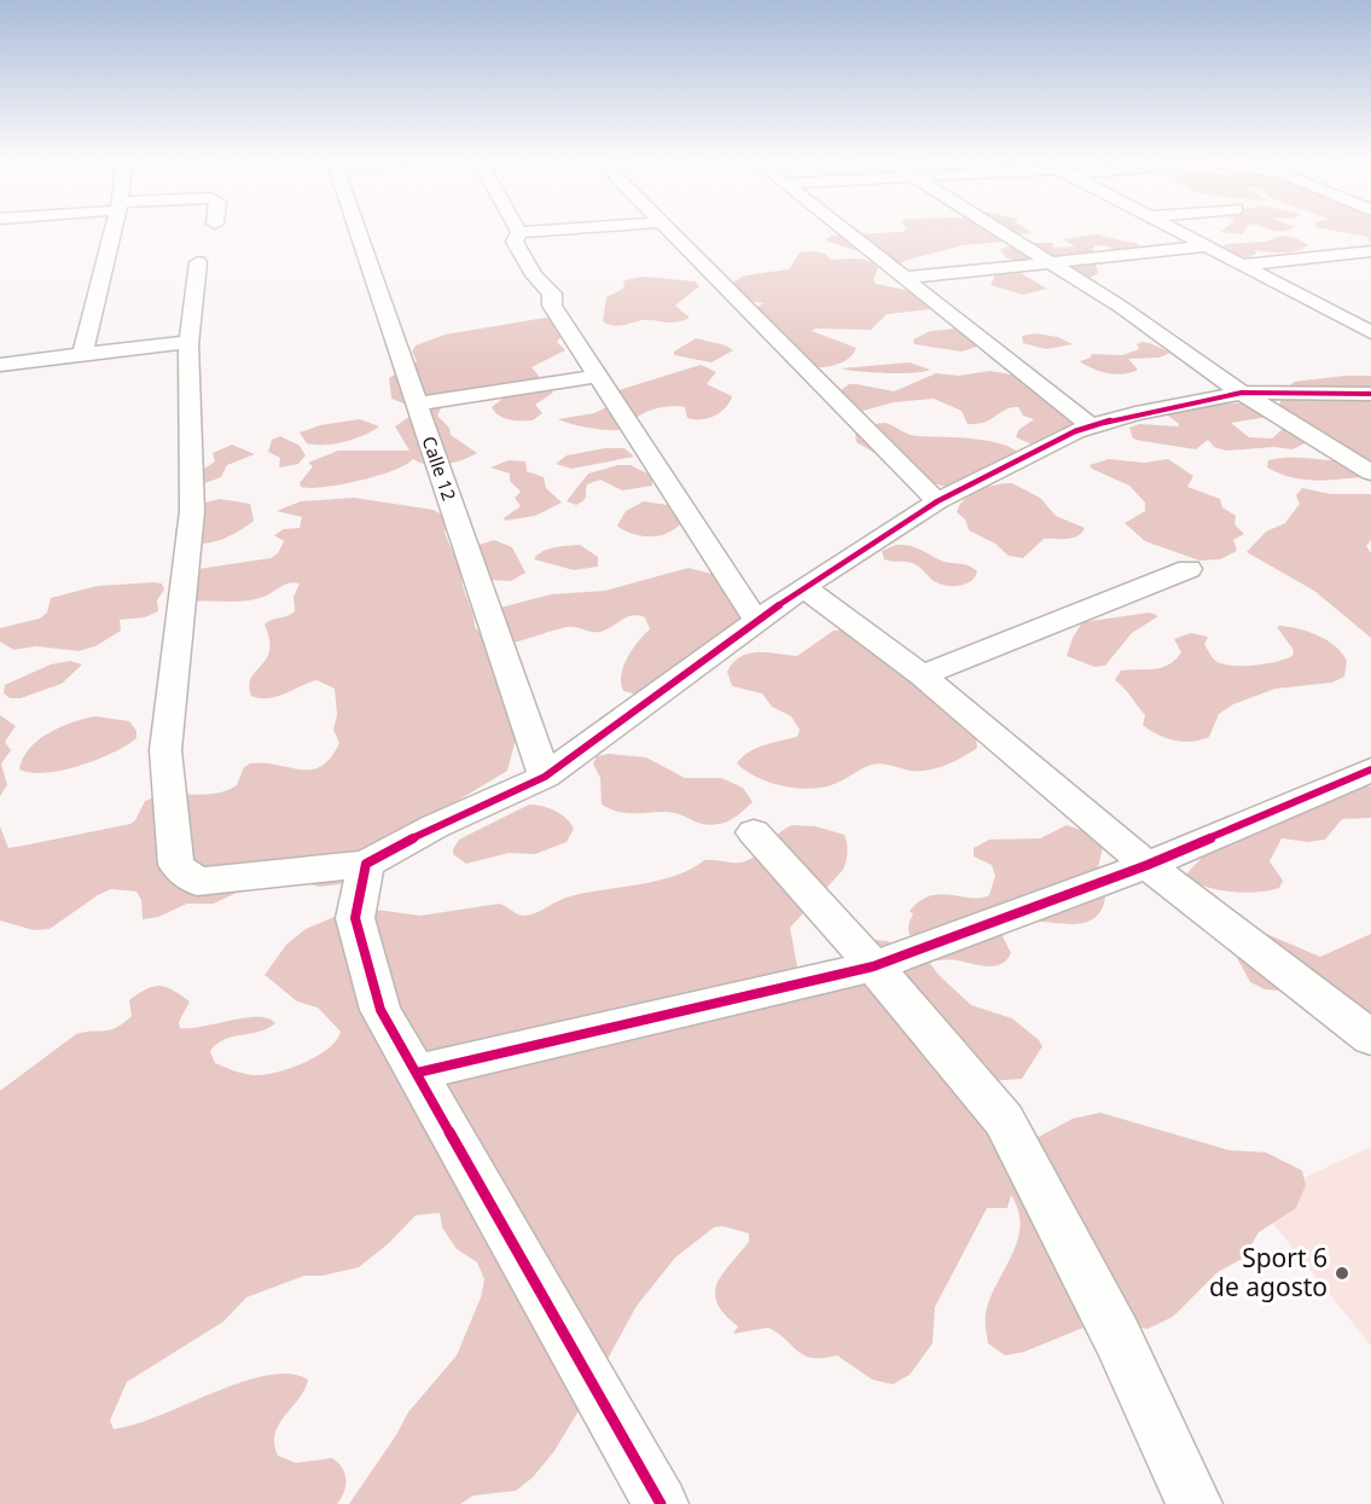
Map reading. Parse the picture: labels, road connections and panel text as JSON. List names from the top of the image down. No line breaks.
{"streets":{"street":["Calle 12"]},"places":["Sport 6 de agosto"]}
